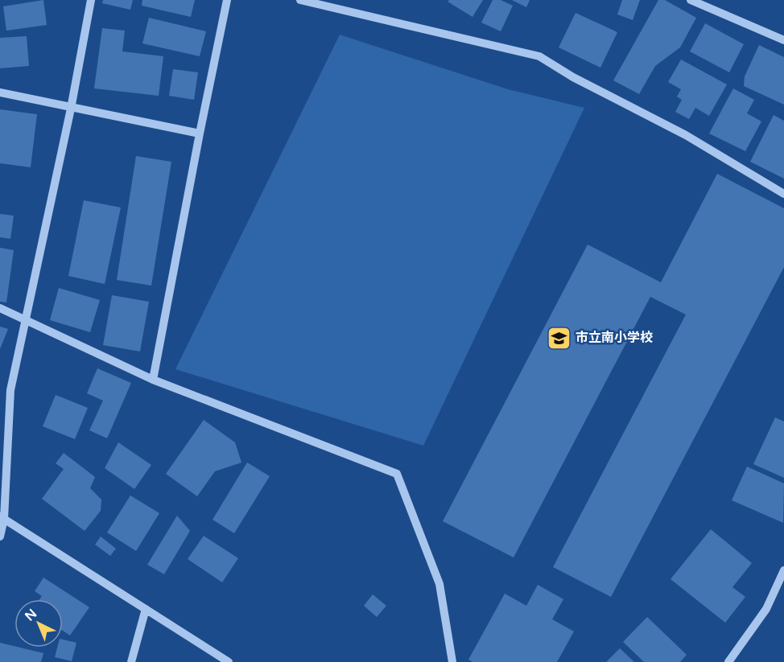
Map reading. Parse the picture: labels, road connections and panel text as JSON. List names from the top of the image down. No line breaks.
{"places":{"school or university":["市立南小学校"]},"north":"top left"}
